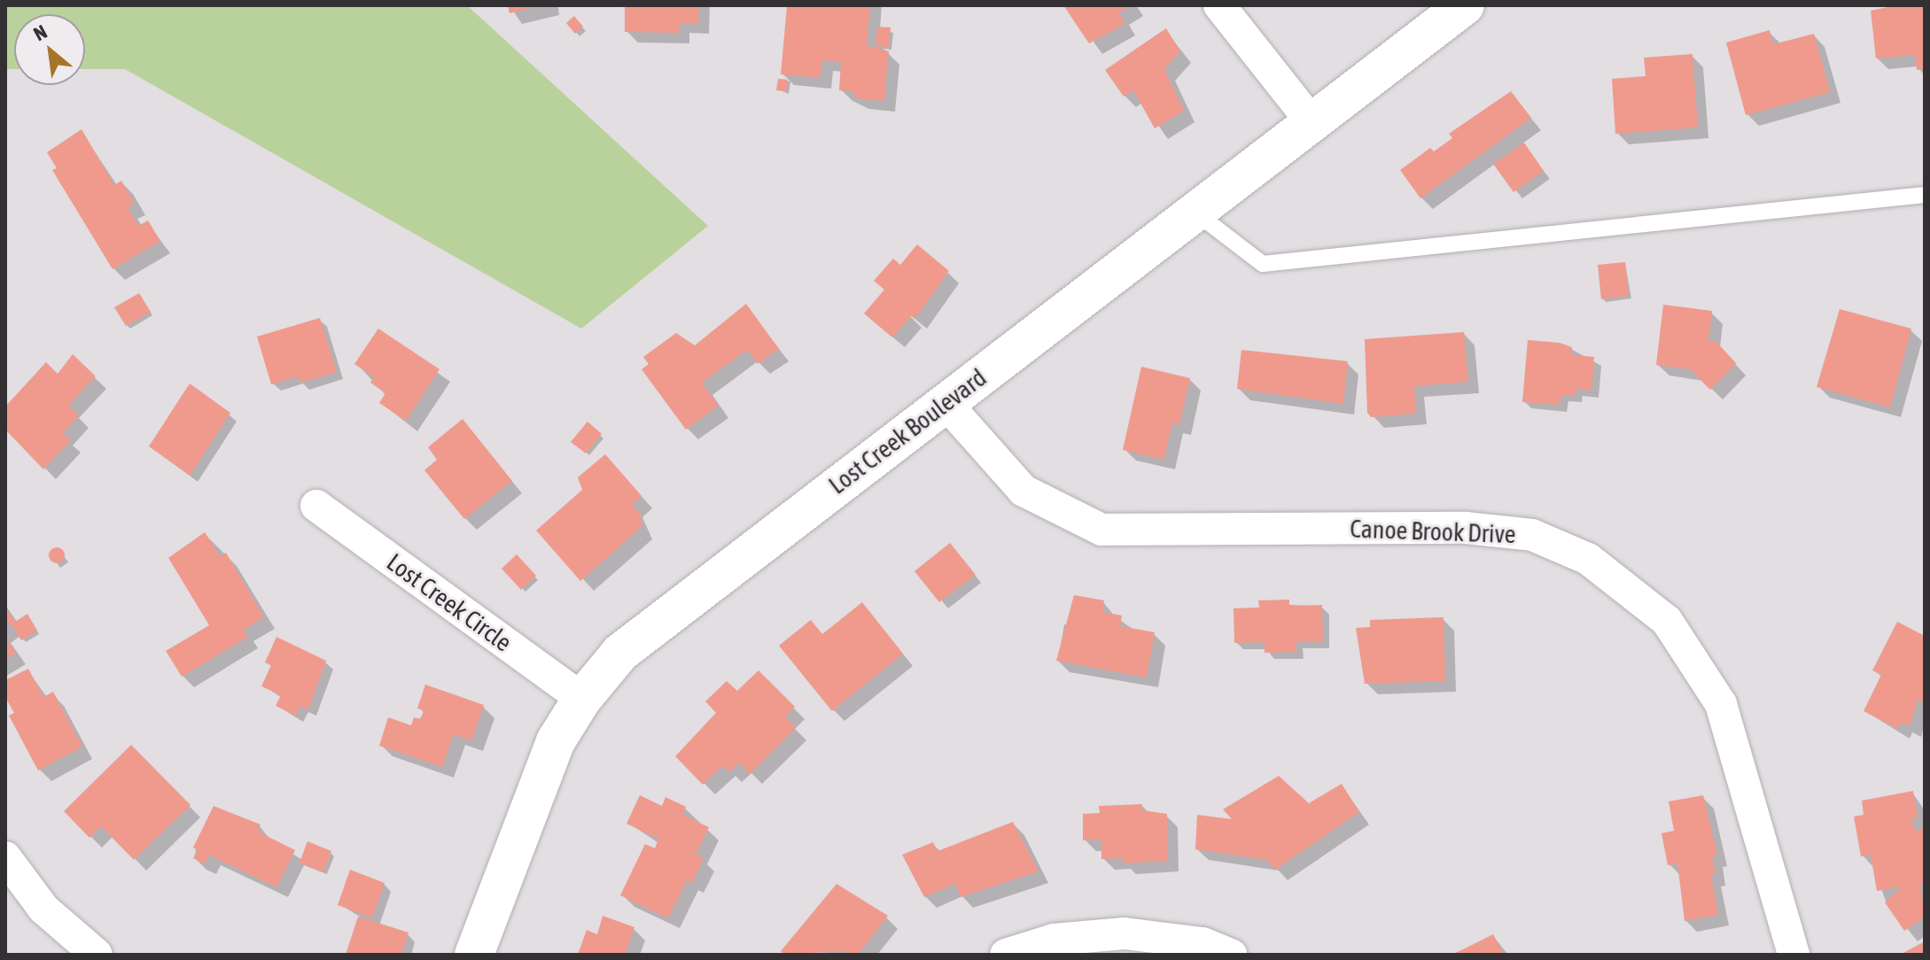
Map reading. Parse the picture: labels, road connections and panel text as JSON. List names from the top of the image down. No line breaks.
{"streets":{"street":["Lost Creek Boulevard","Canoe Brook Drive","Lost Creek Circle"]},"crossings":[["Lost Creek Boulevard","Canoe Brook Drive"],["Lost Creek Boulevard","Lost Creek Circle"]],"north":"top left"}
